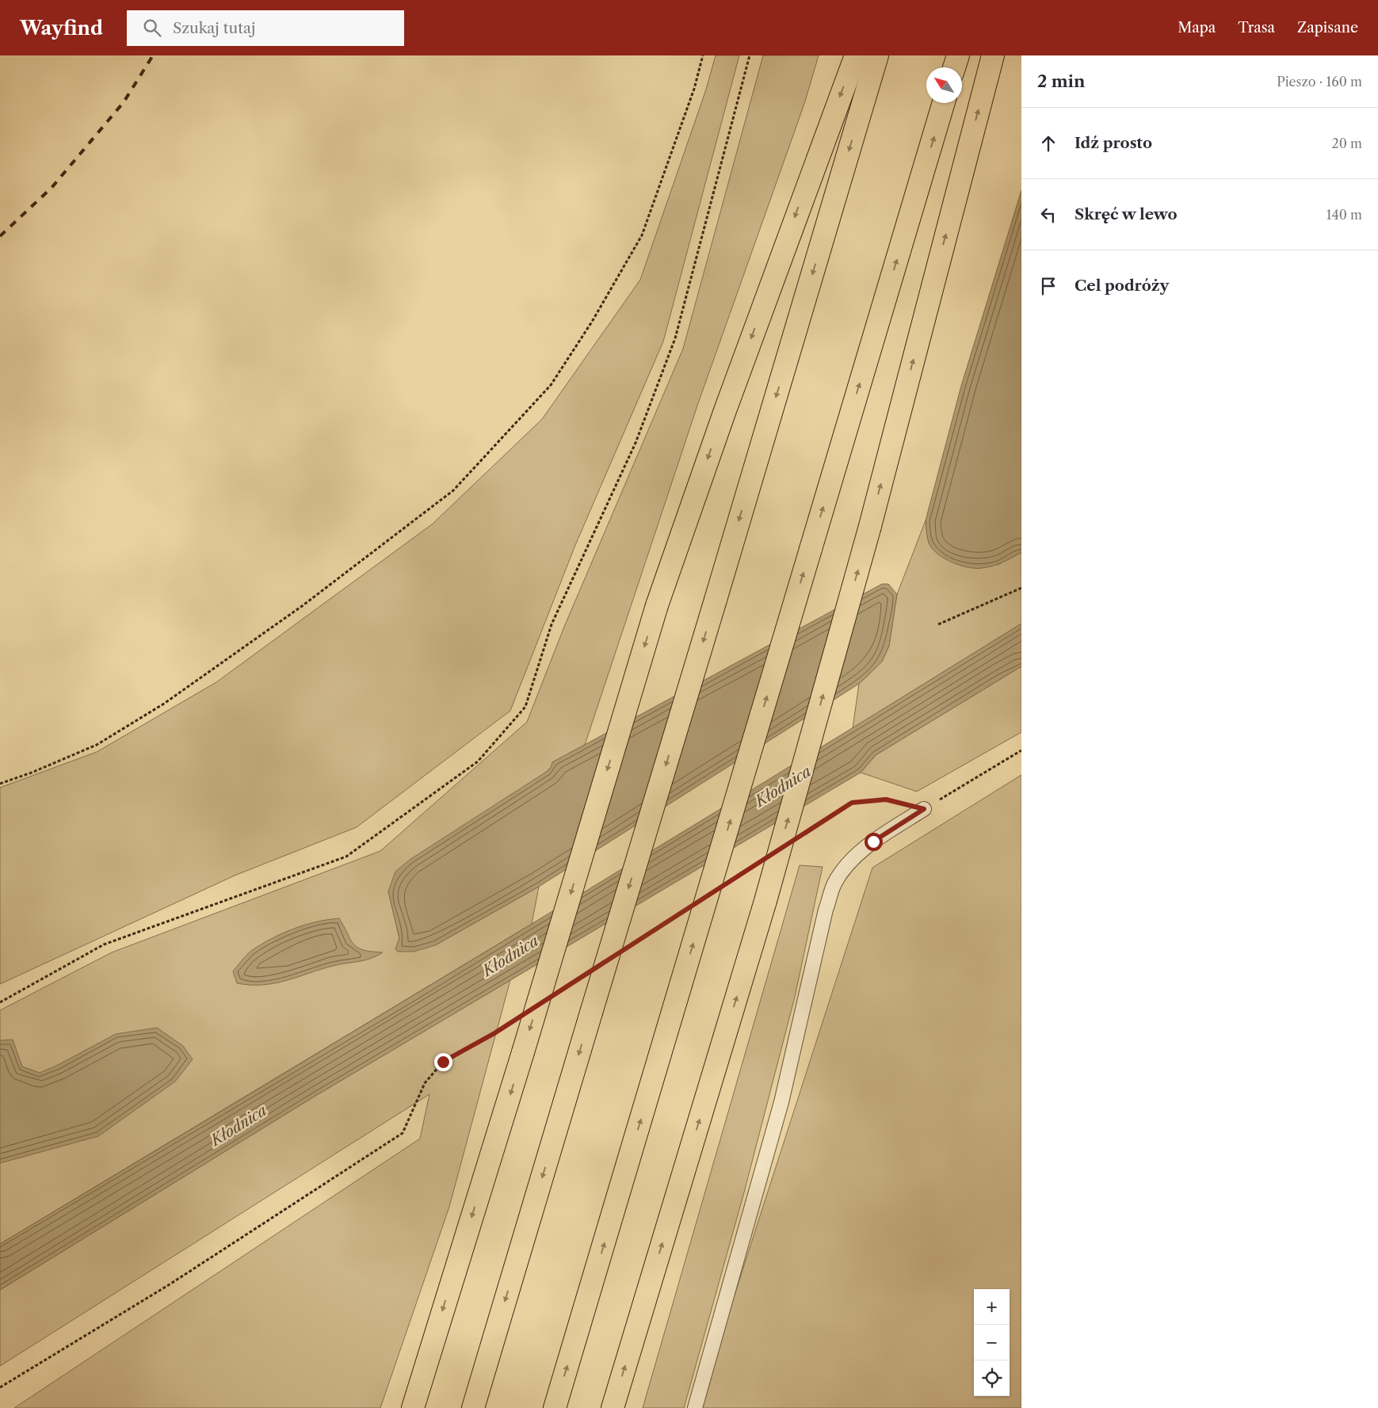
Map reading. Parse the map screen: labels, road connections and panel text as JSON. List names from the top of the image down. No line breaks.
{"water":["Kłodnica"],"north":"top left","page":{"header":"Wayfind","search":"Szukaj tutaj","nav":["Mapa","Trasa","Zapisane"],"heading":["2 min","Pieszo · 160 m"],"list":[["Idź prosto","20 m"],["Skręć w lewo","140 m"],"Cel podróży"],"map_buttons":["+","−"]}}
